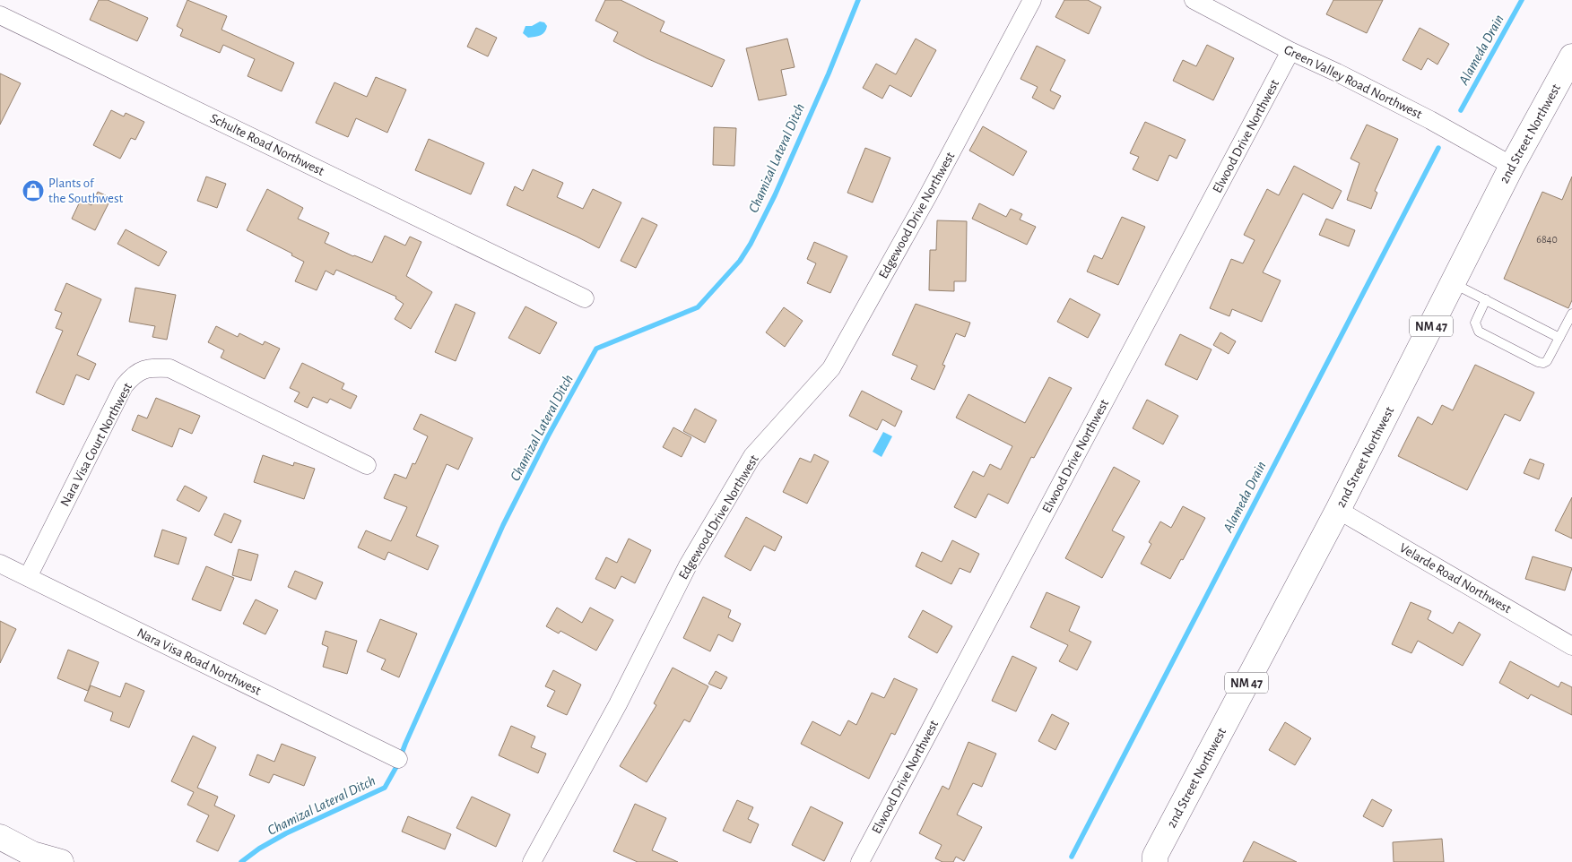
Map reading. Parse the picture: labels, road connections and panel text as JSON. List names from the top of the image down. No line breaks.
{"streets":{"main road":["2nd Street Northwest","NM 47"],"street":["Green Valley Road Northwest","Elwood Drive Northwest","Schulte Road Northwest","Edgewood Drive Northwest","Nara Visa Court Northwest","Velarde Road Northwest","Nara Visa Road Northwest"]},"crossings":[["Green Valley Road Northwest","2nd Street Northwest"],["Green Valley Road Northwest","Elwood Drive Northwest"],["2nd Street Northwest","Velarde Road Northwest"],["Nara Visa Court Northwest","Nara Visa Road Northwest"]],"water":["Alameda Drain","Chamizal Lateral Ditch"],"places":{"shop":["Plants of the Southwest"]},"house_numbers":["6840"]}
